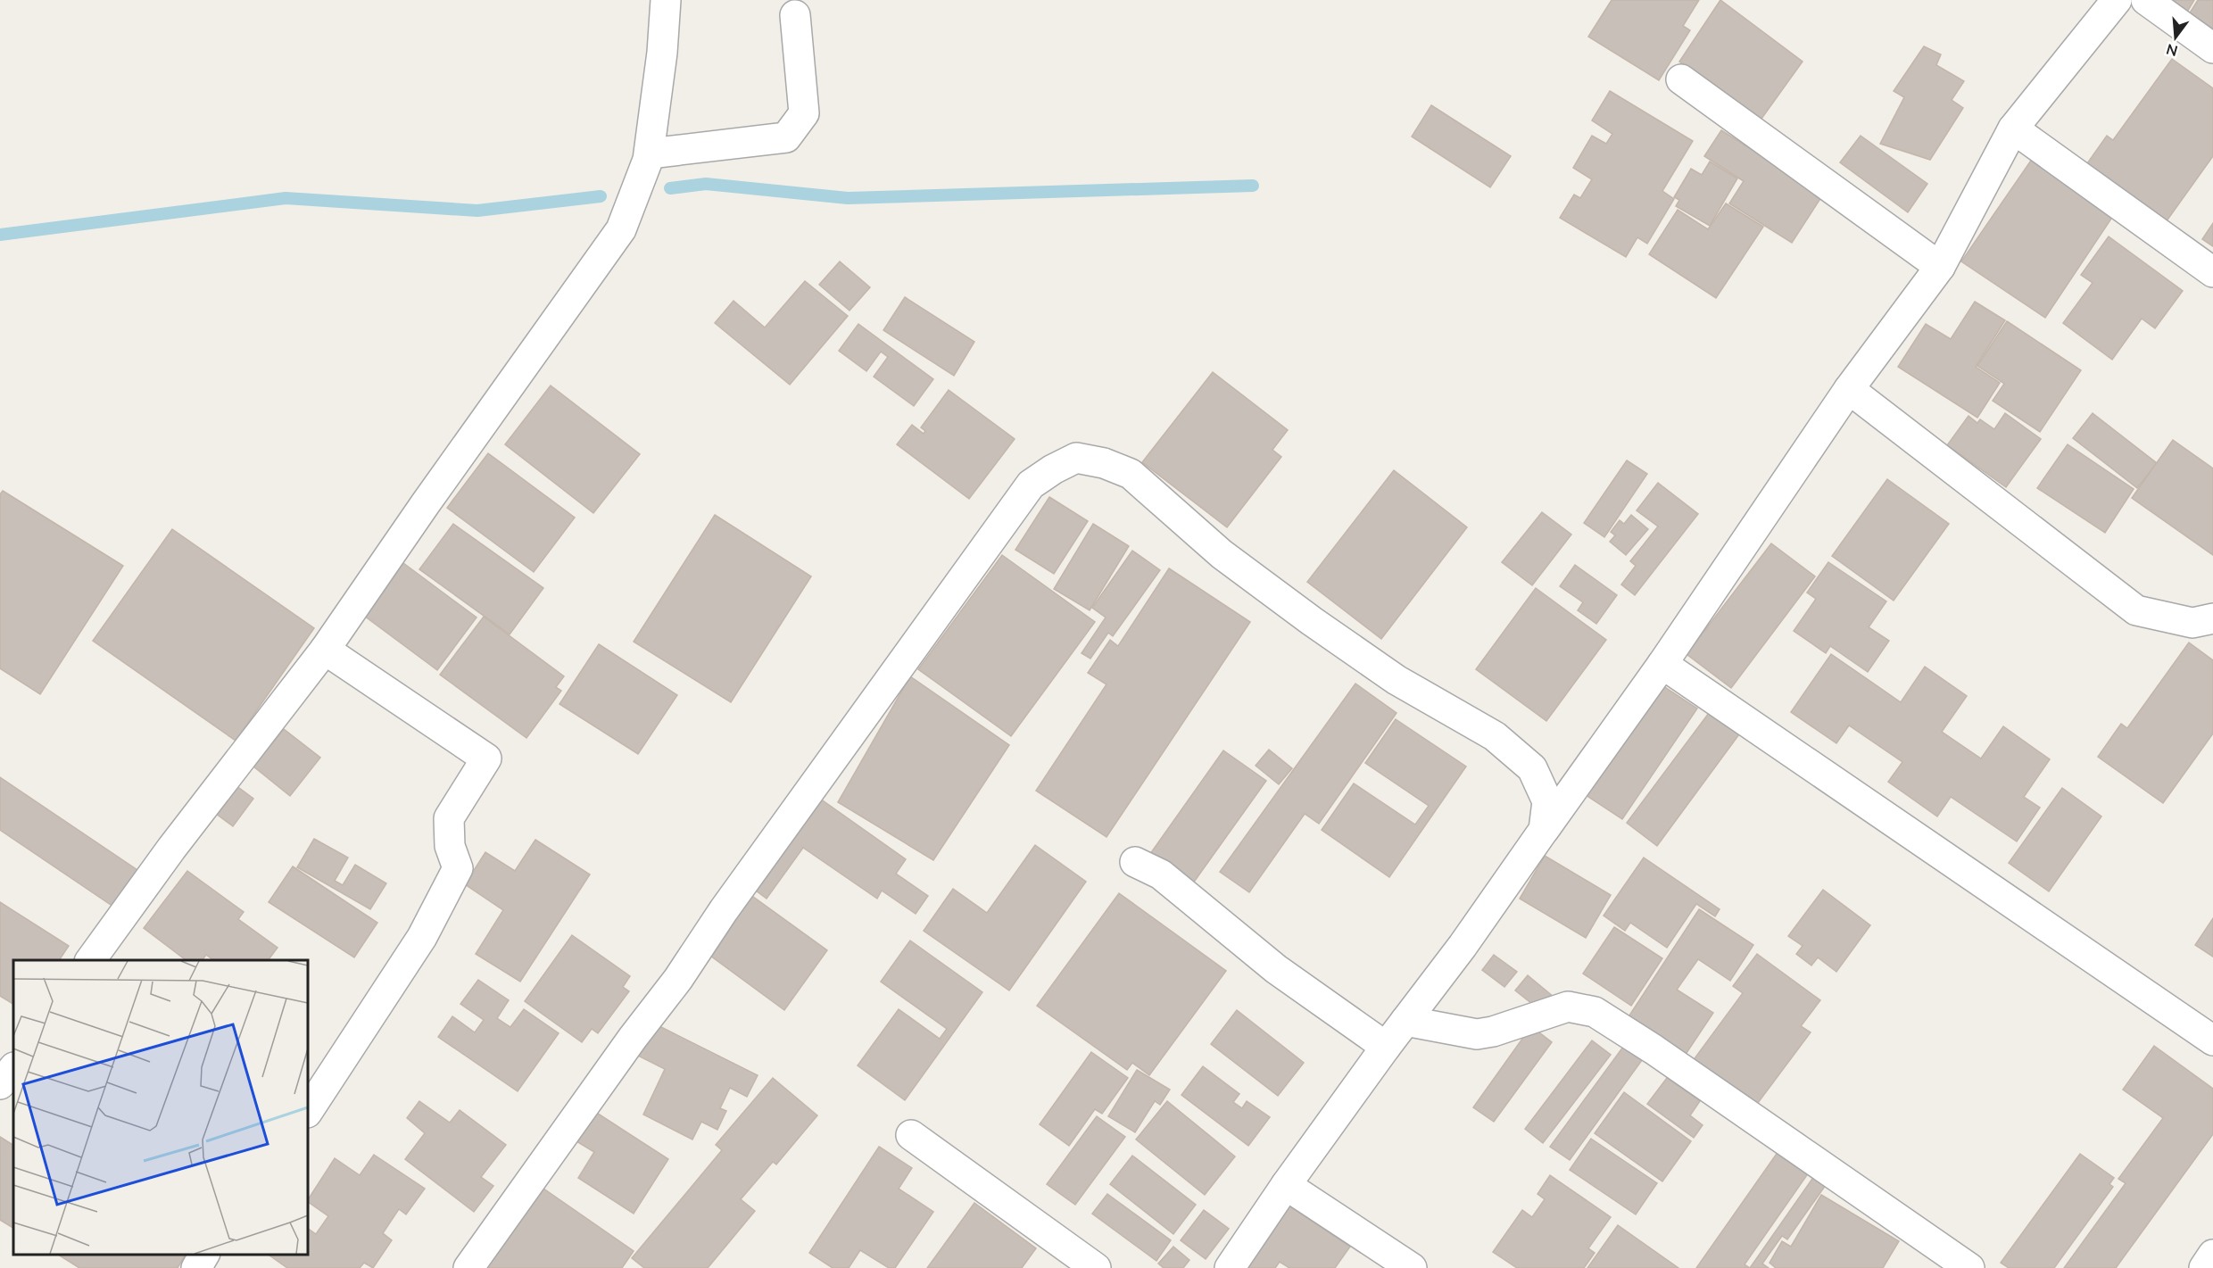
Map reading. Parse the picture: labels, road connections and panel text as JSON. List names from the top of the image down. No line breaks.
{"north":"bottom"}
